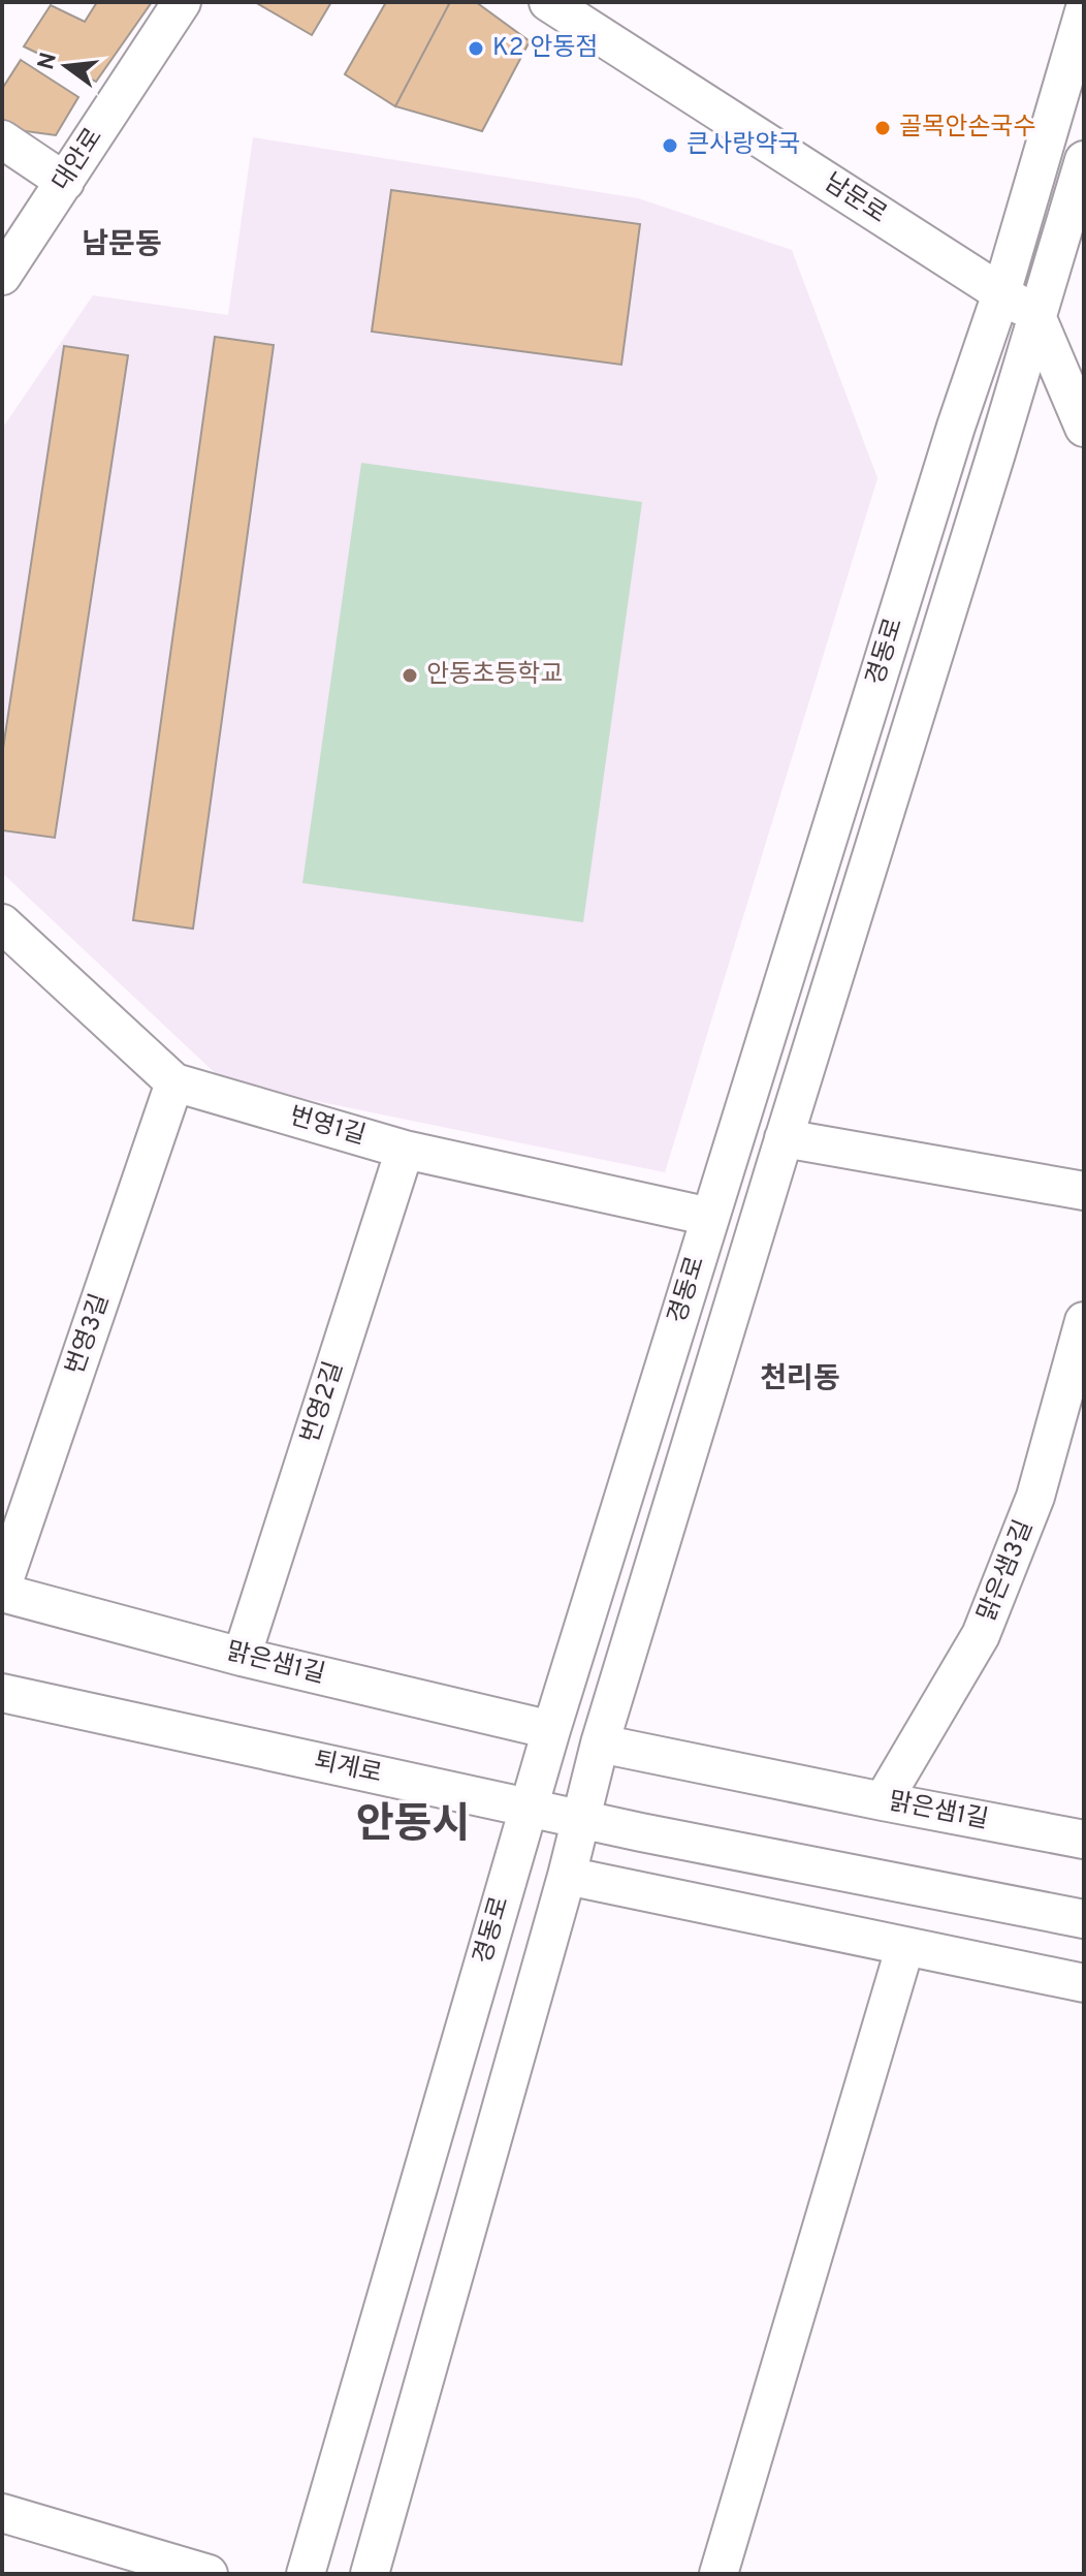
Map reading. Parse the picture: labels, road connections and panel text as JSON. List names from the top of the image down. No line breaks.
{"streets":{"street":["대안로","남문로","경동로","번영1길","번영3길","번영2길","맑은샘3길","맑은샘1길","퇴계로"]},"crossings":[["남문로","경동로"],["경동로","번영1길"],["경동로","맑은샘1길"],["경동로","퇴계로"],["번영1길","번영3길"],["번영1길","번영2길"],["번영2길","맑은샘1길"],["맑은샘3길","맑은샘1길"]],"districts":["남문동","천리동","안동시"],"places":["K2 안동점","골목안손국수","큰사랑약국","안동초등학교"],"north":"left"}
